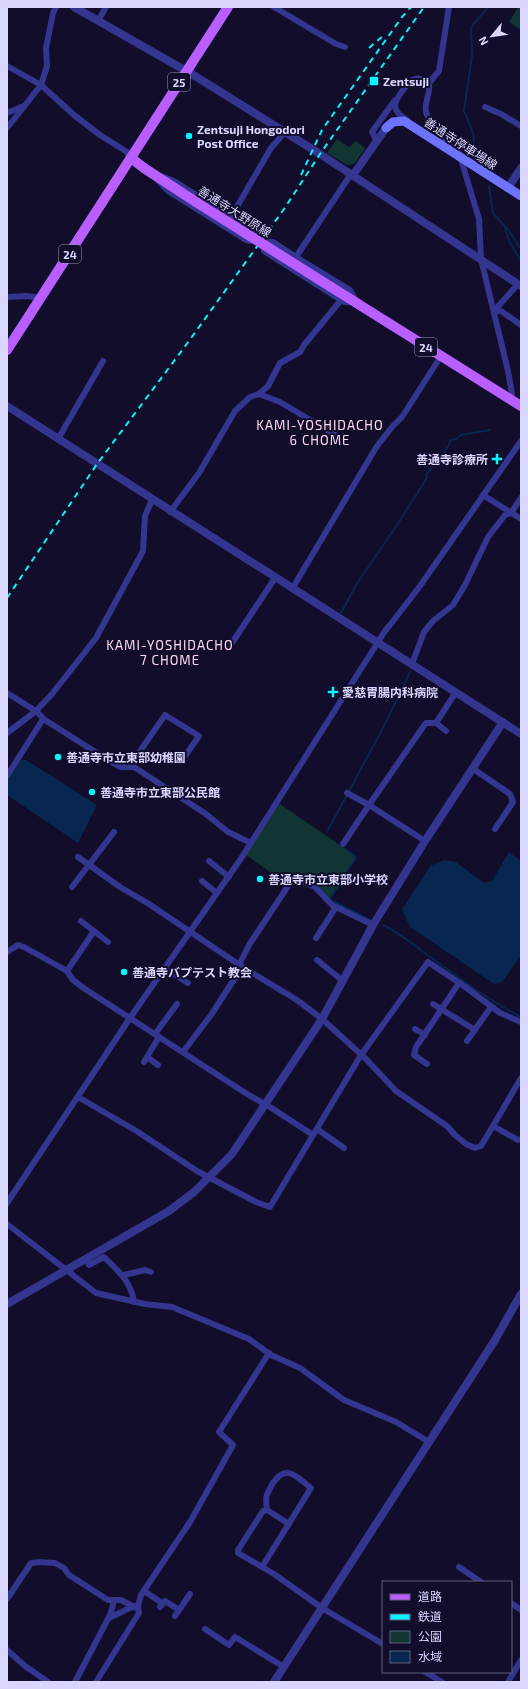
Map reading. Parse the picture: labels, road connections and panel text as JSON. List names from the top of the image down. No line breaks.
{"streets":{"main road":["25","善通寺停車場線","善通寺大野原線","24"]},"crossings":[["25","善通寺大野原線"],["25","24"],["善通寺大野原線","24"]],"districts":["KAMI-YOSHIDACHO 6 CHOME","KAMI-YOSHIDACHO 7 CHOME"],"places":{"transit":["Zentsuji"],"other":["Zentsuji Hongodori Post Office","善通寺市立東部幼稚園","善通寺市立東部公民館","善通寺市立東部小学校","善通寺バプテスト教会"],"health":["善通寺診療所","愛慈胃腸内科病院"]},"legend":["道路","鉄道","公園","水域"],"north":"bottom left"}
